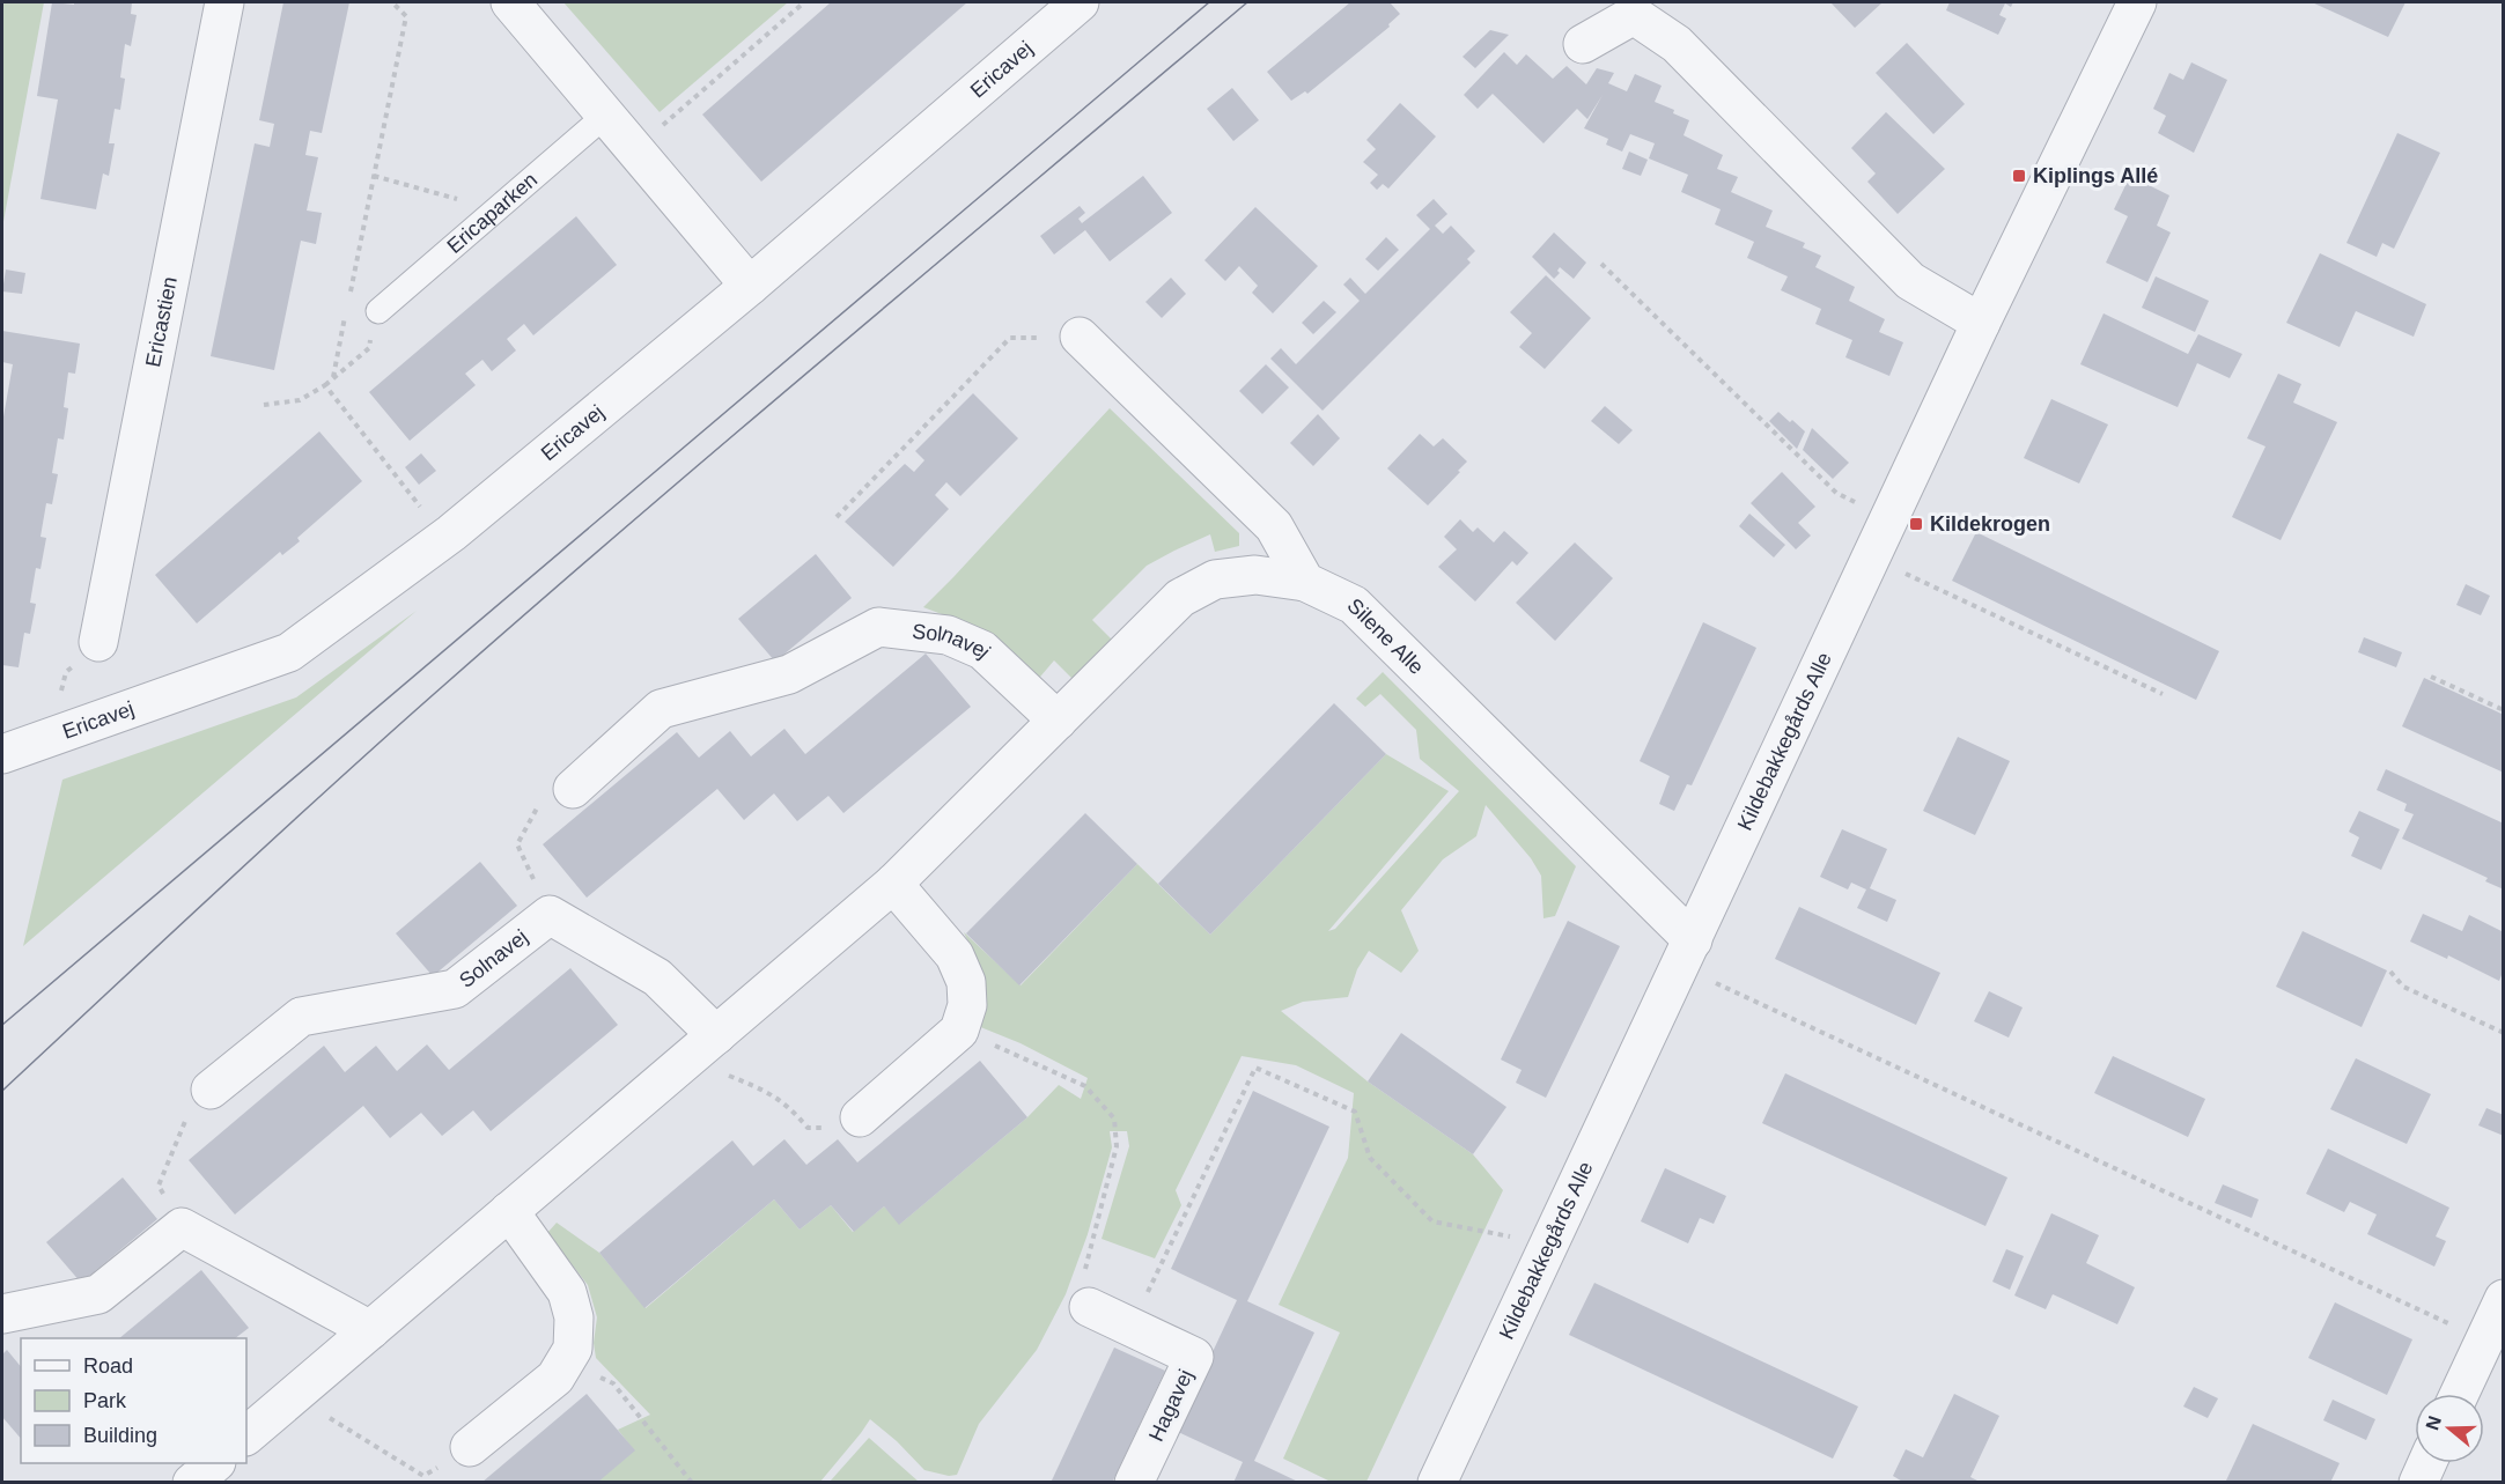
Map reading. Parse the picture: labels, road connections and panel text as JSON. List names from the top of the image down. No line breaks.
{"streets":{"street":["Ericavej","Ericastien","Silene Alle","Solnavej","Kildebakkegårds Alle","Hagavej"],"lane":["Ericaparken"]},"crossings":[["Silene Alle","Kildebakkegårds Alle"]],"places":{"transit":["Kiplings Allé","Kildekrogen"]},"legend":["Road","Park","Building"],"north":"left"}
